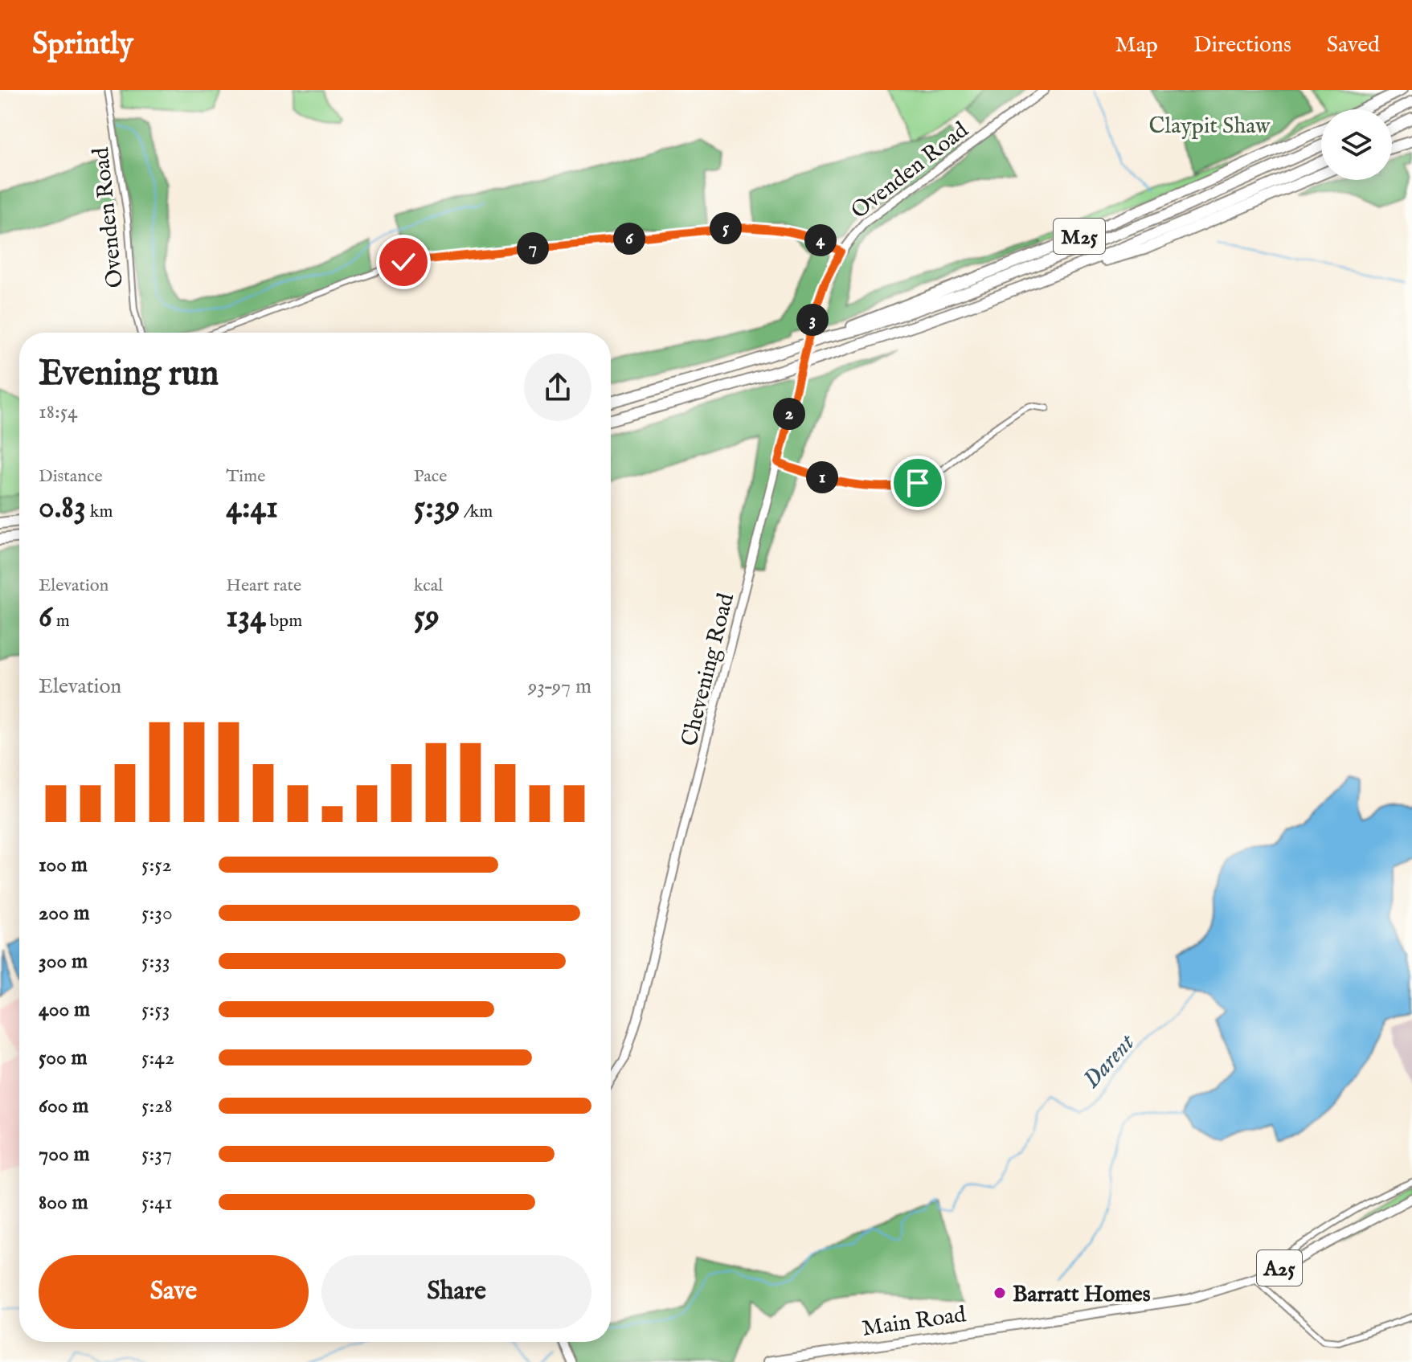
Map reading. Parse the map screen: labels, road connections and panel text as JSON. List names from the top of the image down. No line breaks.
{"streets":{"highway":["M25"],"main road":["Ovenden Road","Chevening Road","A25","Main Road"]},"crossings":[["Ovenden Road","Chevening Road"]],"water":["Darent"],"parks":["Claypit Shaw"],"places":["Barratt Homes"],"page":{"header":"Sprintly","nav":["Map","Directions","Saved"],"pins":["5","6","4","7","3","2","1"],"heading":["Evening run","18:54"],"stats":[["Distance","0.83 km"],["Time","4:41"],["Pace","5:39 /km"],["Elevation","6 m"],["Heart rate","134 bpm"],["kcal","59"]],"chart":["Elevation","93–97 m"],"list":[{"name":"100 m","note":"5:52"},{"name":"200 m","note":"5:30"},{"name":"300 m","note":"5:33"},{"name":"400 m","note":"5:53"},{"name":"500 m","note":"5:42"},{"name":"600 m","note":"5:28"},{"name":"700 m","note":"5:37"},{"name":"800 m","note":"5:41"}],"buttons":["Save","Share"]}}
